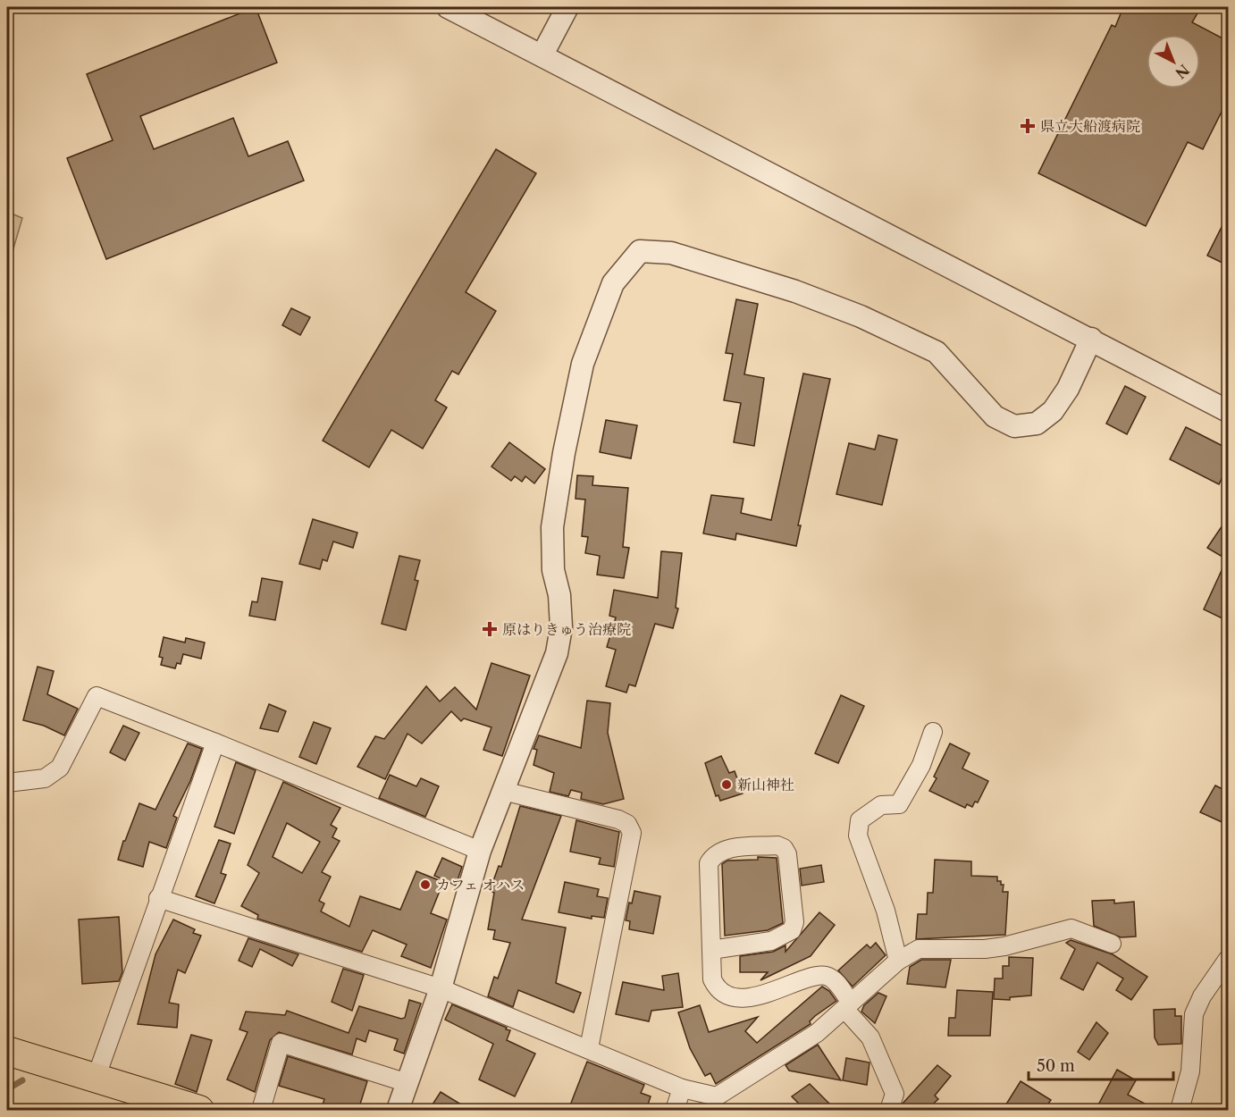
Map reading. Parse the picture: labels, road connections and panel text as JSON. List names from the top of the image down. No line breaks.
{"places":{"health":["県立大船渡病院","原はりきゅう治療院"],"other":["新山神社","カフェ オハス"]},"scale_bar":"50 m","north":"bottom right"}
